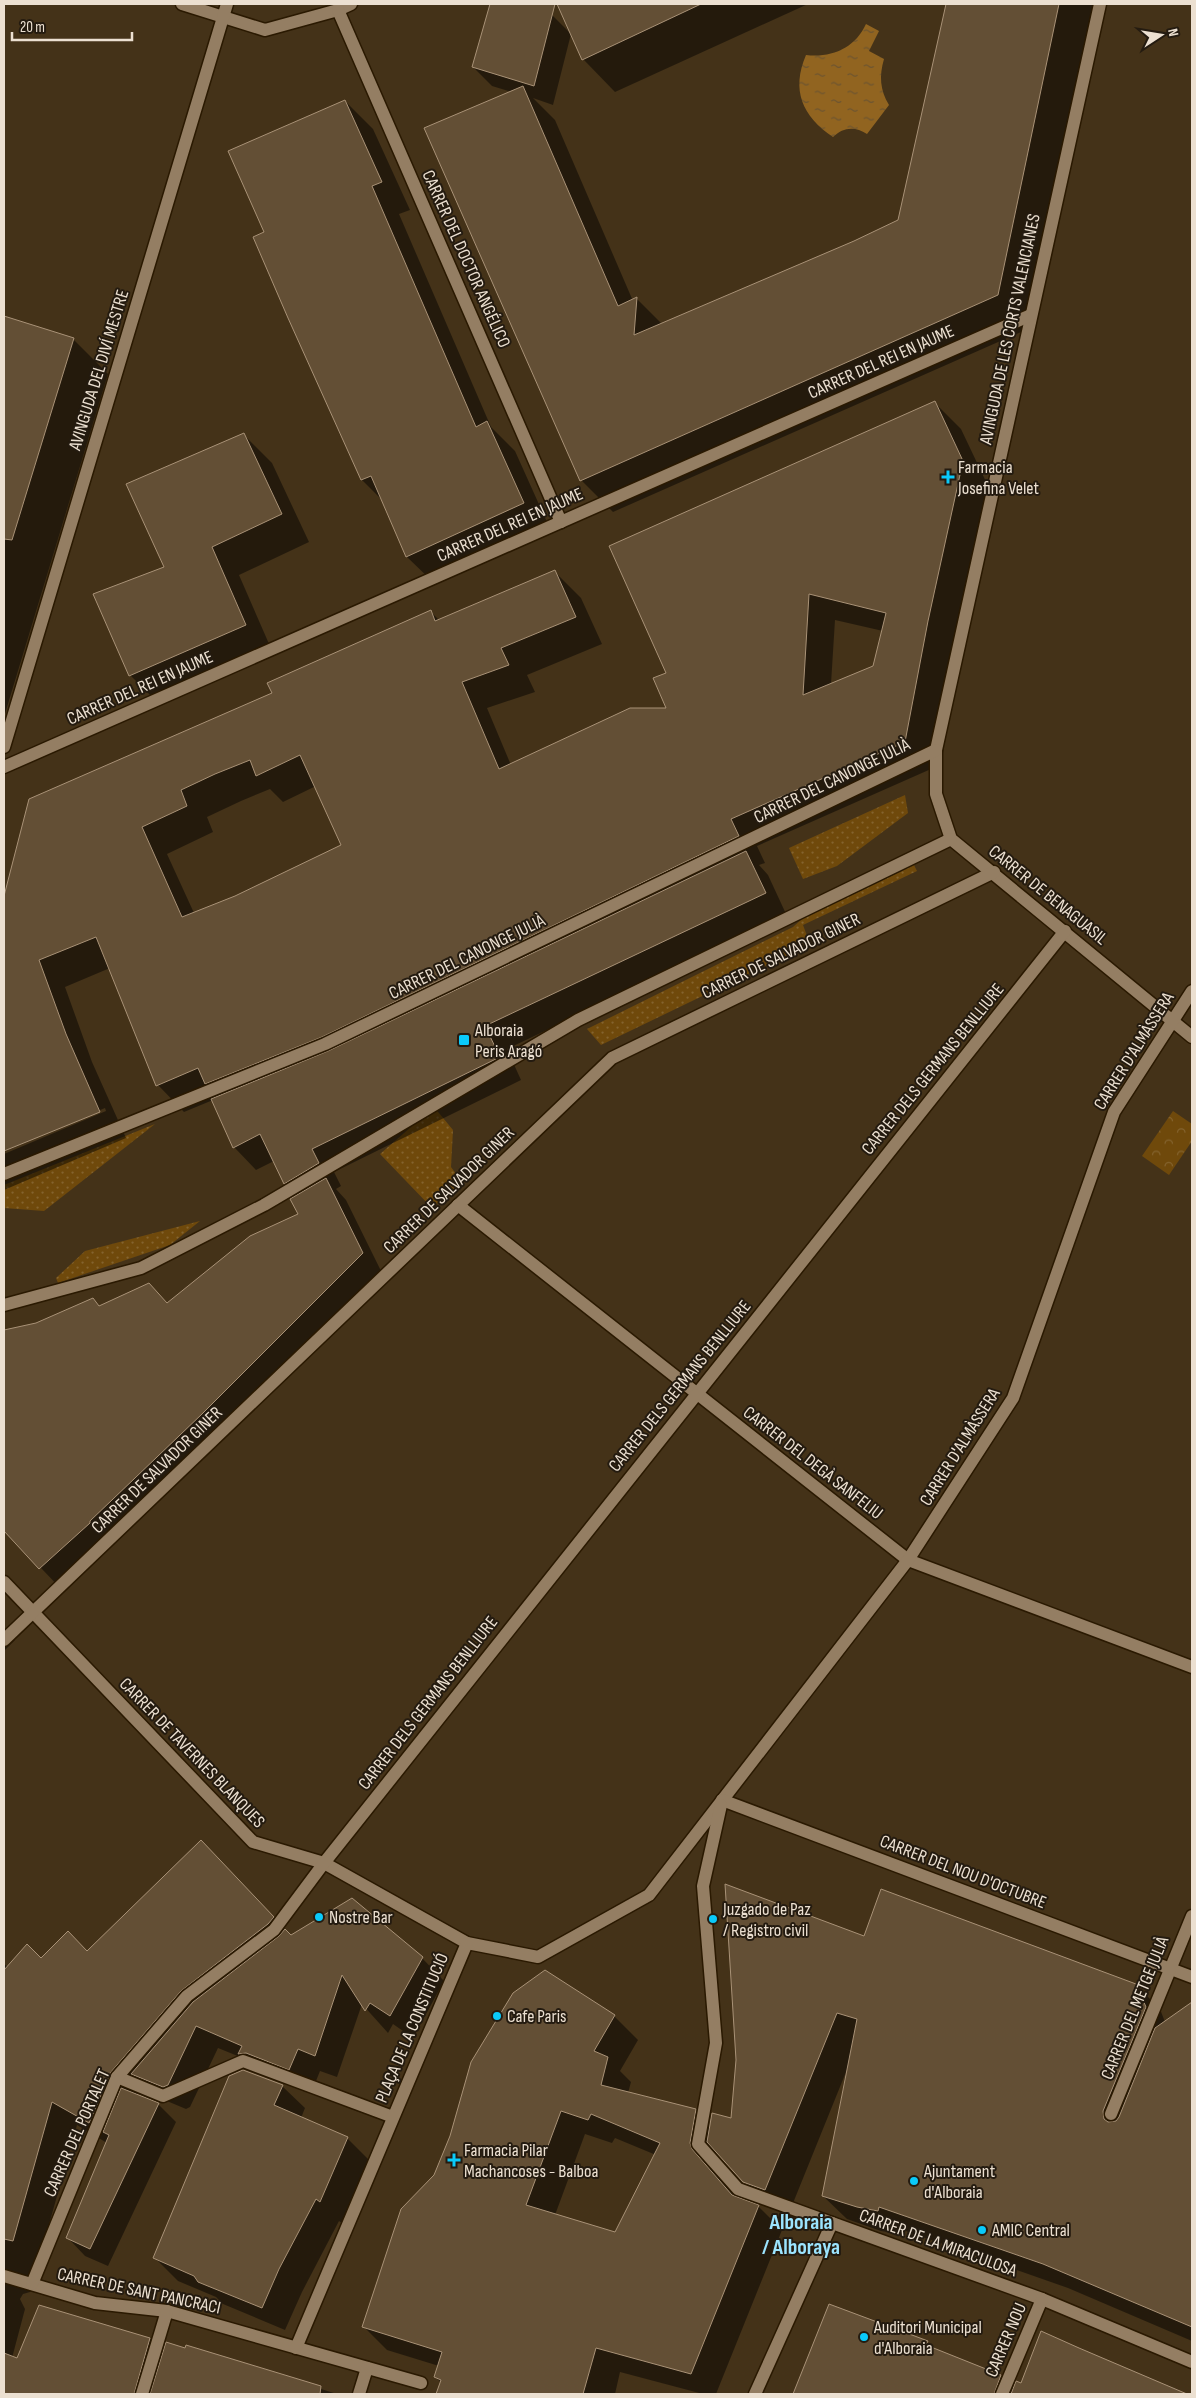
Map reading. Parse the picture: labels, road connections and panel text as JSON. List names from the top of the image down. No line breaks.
{"streets":{"street":["CARRER DEL DOCTOR ANGÉLICO","AVINGUDA DE LES CORTS VALENCIANES","CARRER DEL REI EN JAUME","AVINGUDA DEL DIVÍ MESTRE","CARRER DEL CANONGE JULIÀ","CARRER DE BENAGUASIL","CARRER DE SALVADOR GINER","CARRER D'ALMÀSSERA","CARRER DELS GERMANS BENLLIURE","CARRER DEL DEGÀ SANFELIU","CARRER DE TAVERNES BLANQUES","CARRER DEL NOU D'OCTUBRE","CARRER DEL METGE JULIÀ","PLAÇA DE LA CONSTITUCIÓ","CARRER DEL PORTALET","CARRER DE LA MIRACULOSA","CARRER DE SANT PANCRACI","CARRER NOU"]},"crossings":[["CARRER DEL DOCTOR ANGÉLICO","CARRER DEL REI EN JAUME"],["AVINGUDA DE LES CORTS VALENCIANES","CARRER DEL REI EN JAUME"],["AVINGUDA DE LES CORTS VALENCIANES","CARRER DEL CANONGE JULIÀ"],["CARRER DE BENAGUASIL","CARRER DE SALVADOR GINER"],["CARRER DE BENAGUASIL","CARRER D'ALMÀSSERA"],["CARRER DE BENAGUASIL","CARRER DELS GERMANS BENLLIURE"],["CARRER DE SALVADOR GINER","CARRER DEL DEGÀ SANFELIU"],["CARRER DE SALVADOR GINER","CARRER DE TAVERNES BLANQUES"],["CARRER D'ALMÀSSERA","CARRER DEL DEGÀ SANFELIU"],["CARRER D'ALMÀSSERA","CARRER DEL NOU D'OCTUBRE"],["CARRER D'ALMÀSSERA","PLAÇA DE LA CONSTITUCIÓ"],["CARRER D'ALMÀSSERA","CARRER DE LA MIRACULOSA"],["CARRER DELS GERMANS BENLLIURE","CARRER DEL DEGÀ SANFELIU"],["CARRER DELS GERMANS BENLLIURE","CARRER DE TAVERNES BLANQUES"],["CARRER DELS GERMANS BENLLIURE","CARRER DEL PORTALET"],["CARRER DE TAVERNES BLANQUES","PLAÇA DE LA CONSTITUCIÓ"],["CARRER DE TAVERNES BLANQUES","CARRER DEL PORTALET"],["CARRER DEL NOU D'OCTUBRE","CARRER DEL METGE JULIÀ"],["CARRER DEL NOU D'OCTUBRE","CARRER DE LA MIRACULOSA"],["PLAÇA DE LA CONSTITUCIÓ","CARRER DEL PORTALET"],["PLAÇA DE LA CONSTITUCIÓ","CARRER DE SANT PANCRACI"],["CARRER DEL PORTALET","CARRER DE SANT PANCRACI"],["CARRER DE LA MIRACULOSA","CARRER NOU"]],"districts":["Alboraia / Alboraya"],"places":{"health":["Farmacia Josefina Velet","Farmacia Pilar Machancoses - Balboa"],"transit":["Alboraia Peris Aragó"],"other":["Nostre Bar","Juzgado de Paz / Registro civil","Cafe Paris","Ajuntament d'Alboraia","AMIC Central","Auditori Municipal d'Alboraia"]},"scale_bar":"20 m","north":"right"}
